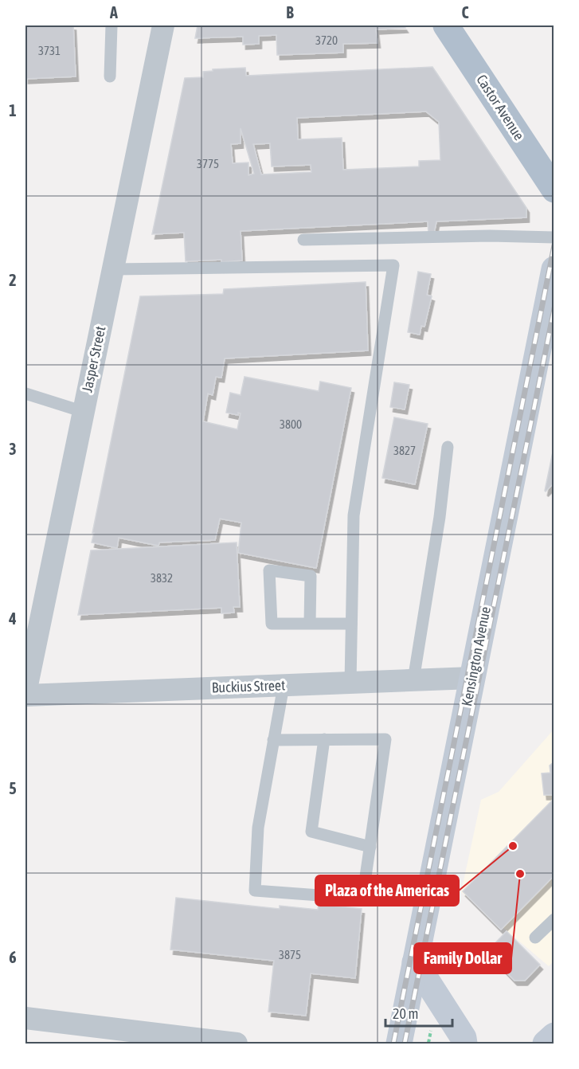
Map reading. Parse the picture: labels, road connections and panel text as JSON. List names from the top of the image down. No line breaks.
{"streets":{"main road":["Castor Avenue"],"street":["Jasper Street","Kensington Avenue","Buckius Street"]},"crossings":[["Jasper Street","Buckius Street"],["Kensington Avenue","Buckius Street"]],"places":["Plaza of the Americas","Family Dollar"],"house_numbers":["3720","3731","3775","3800","3827","3832","3875"],"scale_bar":"20 m","grid":{"columns":["A","B","C"],"rows":["1","2","3","4","5","6"]}}
